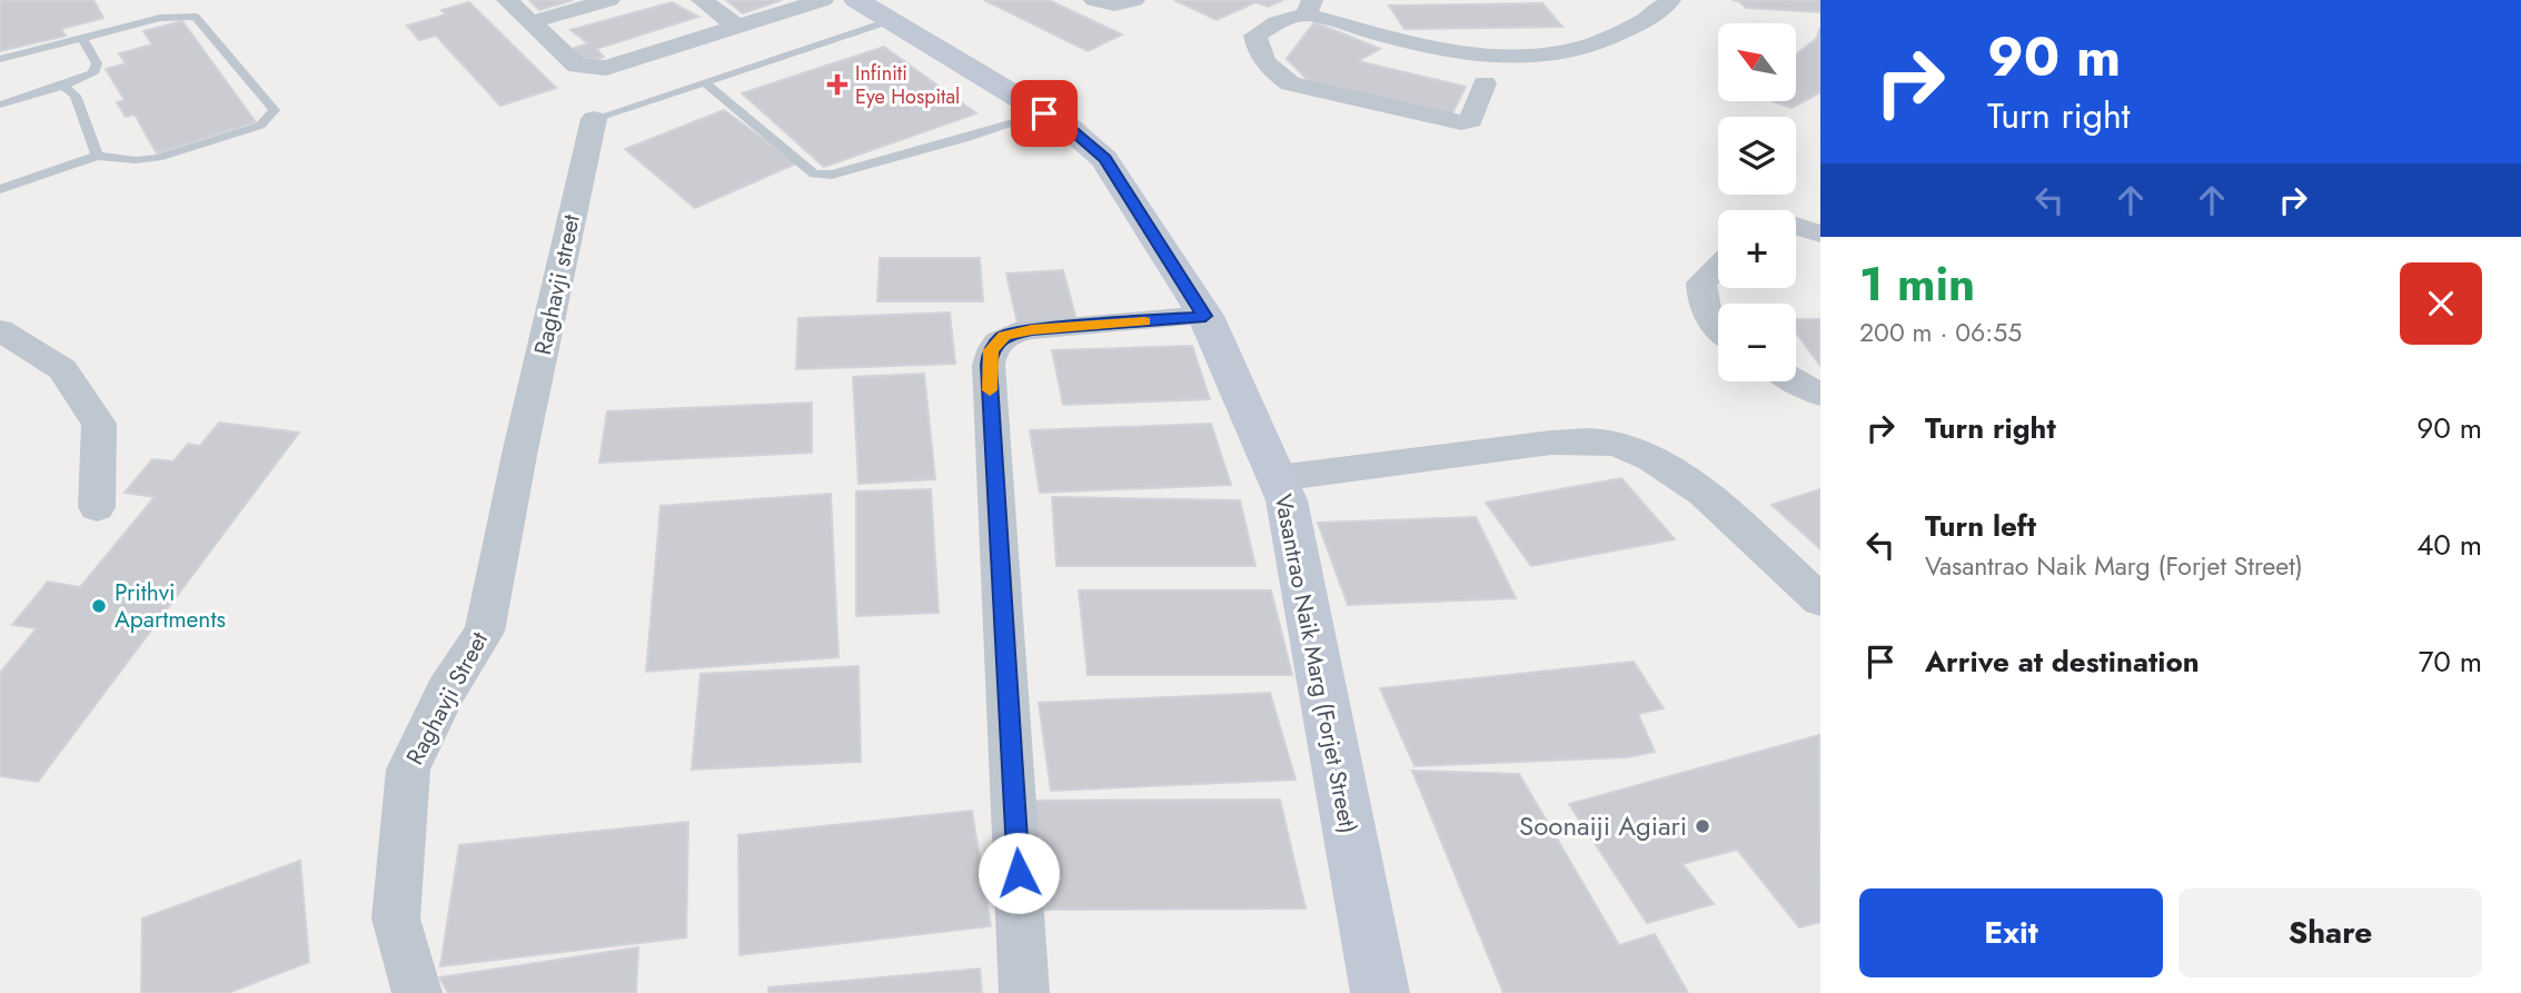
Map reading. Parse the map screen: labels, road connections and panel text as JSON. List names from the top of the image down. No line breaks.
{"streets":{"street":["Raghavji street","Vasantrao Naik Marg (Forjet Street)","Raghavji Street"]},"crossings":[["Raghavji street","Raghavji Street"]],"places":{"health":["Infiniti Eye Hospital"],"other":["Prithvi Apartments","Soonaiji Agiari"]},"north":"top left","page":{"turn":["90 m","Turn right"],"map_buttons":["+","−"],"heading":["1 min","200 m · 06:55"],"list":[{"name":"Turn right","value":"90 m"},{"name":"Turn left","note":"Vasantrao Naik Marg (Forjet Street)","value":"40 m"},{"name":"Arrive at destination","value":"70 m"}],"buttons":["Exit","Share"]}}
